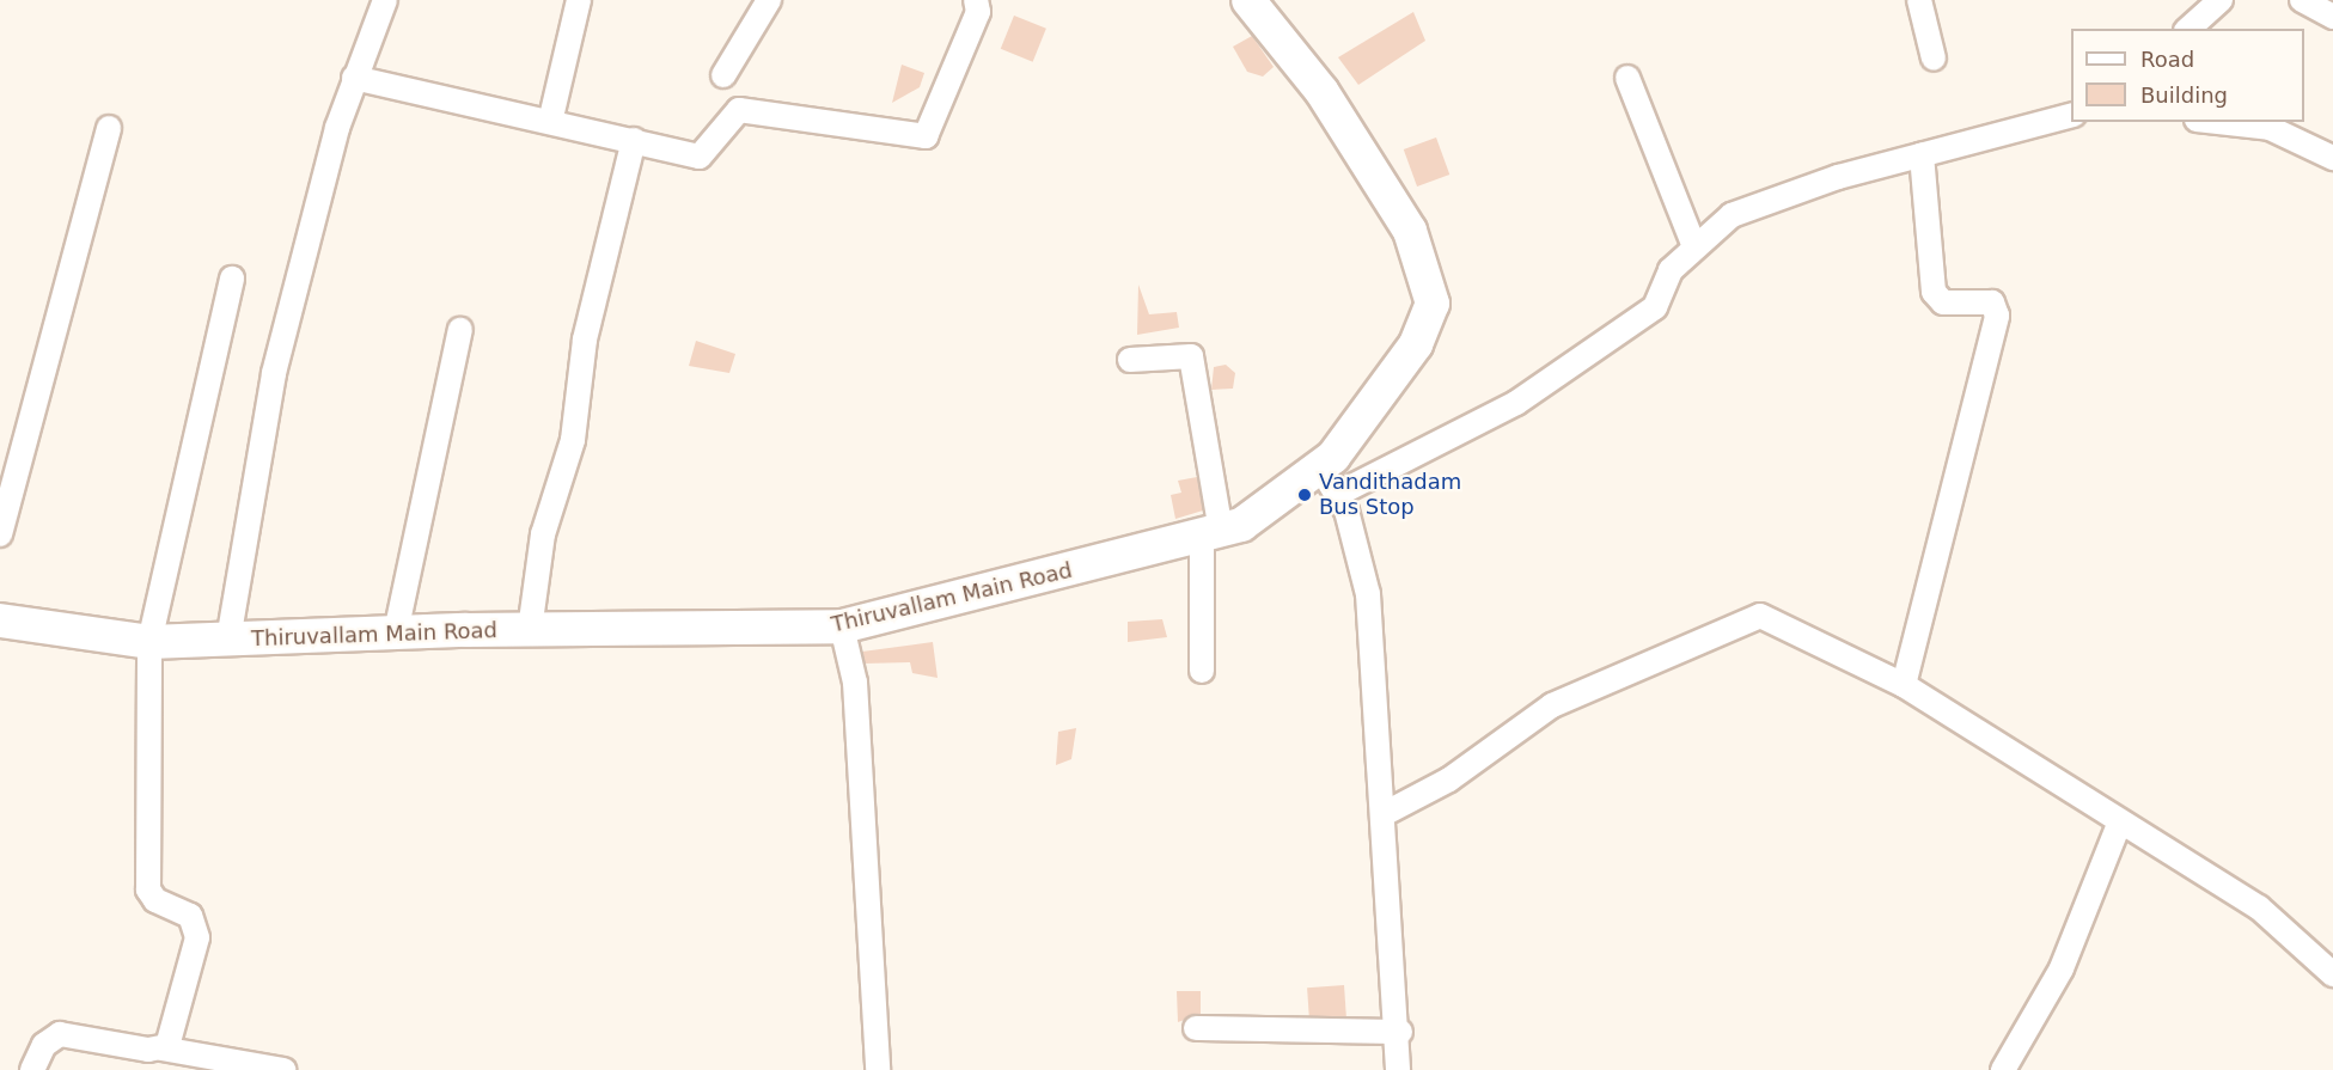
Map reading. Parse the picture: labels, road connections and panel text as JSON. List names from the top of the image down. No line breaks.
{"streets":{"main road":["Thiruvallam Main Road"]},"places":["Vandithadam Bus Stop"],"legend":["Road","Building"]}
